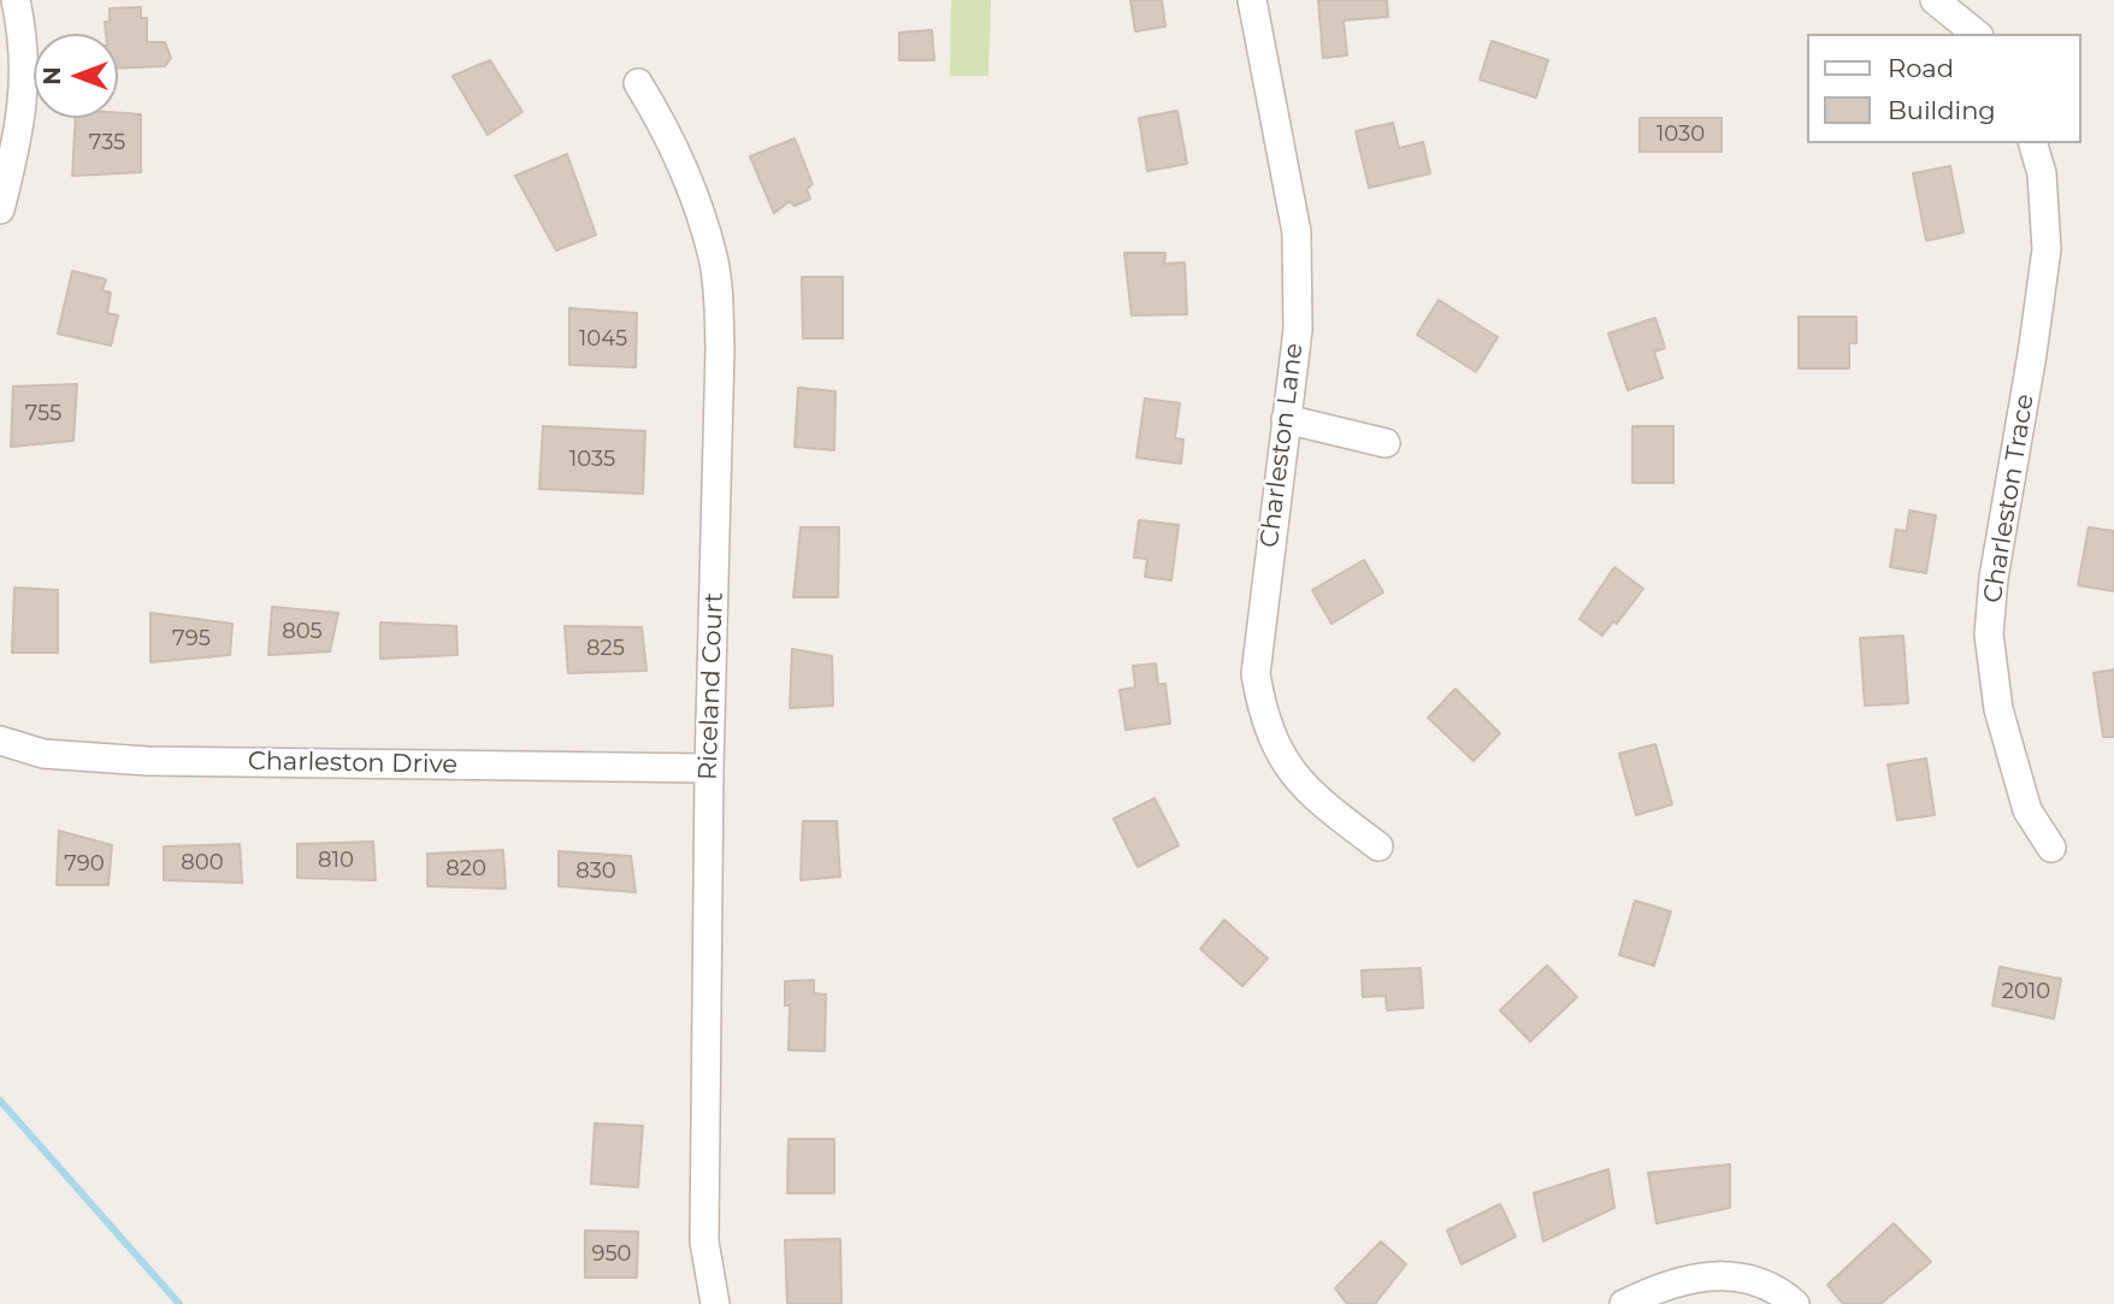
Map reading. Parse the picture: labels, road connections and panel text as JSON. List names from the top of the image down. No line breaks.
{"streets":{"street":["Charleston Lane","Charleston Trace","Riceland Court","Charleston Drive"]},"crossings":[["Riceland Court","Charleston Drive"]],"house_numbers":["1030","735","1045","755","1035","805","795","825","810","800","790","820","830","2010","950"],"legend":["Road","Building"],"north":"left"}
